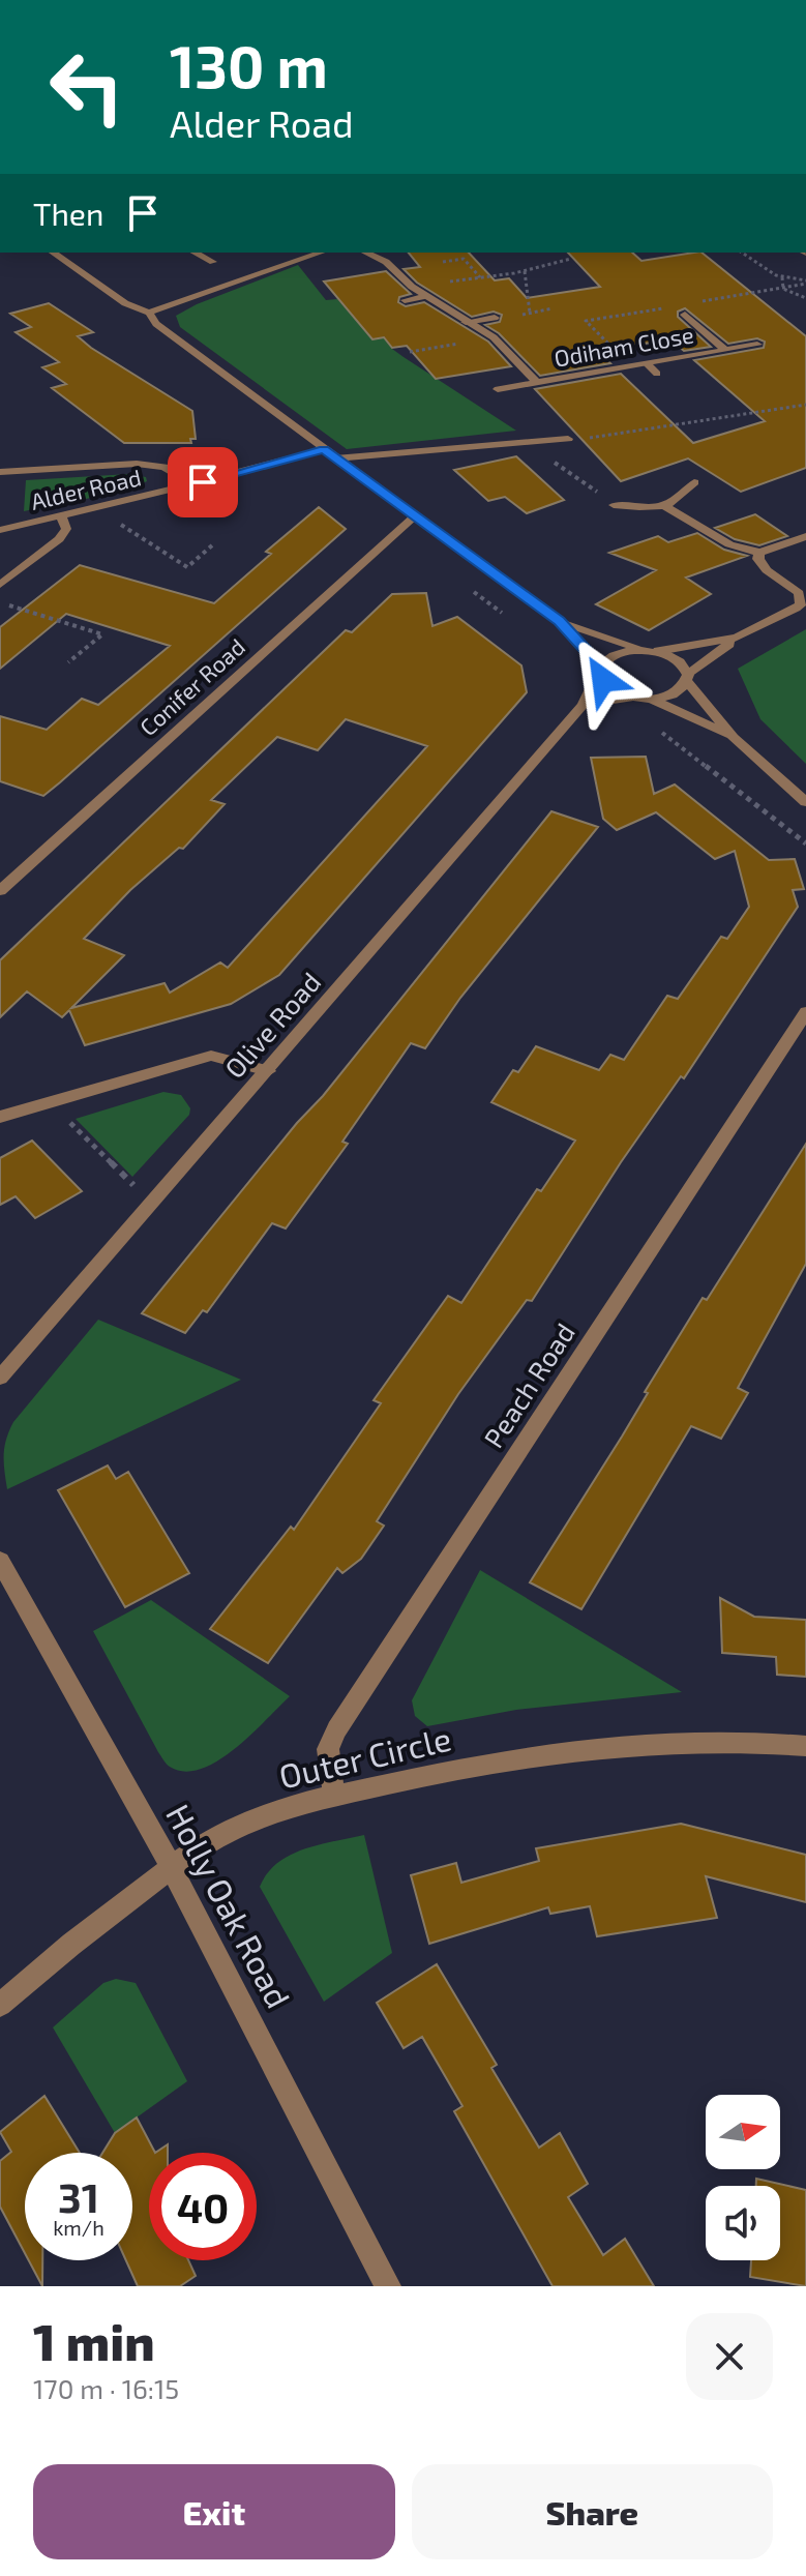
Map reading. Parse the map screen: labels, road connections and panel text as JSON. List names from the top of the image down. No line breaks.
{"streets":{"street":["Odiham Close","Alder Road","Conifer Road","Olive Road","Peach Road","Outer Circle","Holly Oak Road"]},"crossings":[["Peach Road","Outer Circle"],["Outer Circle","Holly Oak Road"]],"north":"right","page":{"turn":["130 m","Alder Road"],"then":"Then","speed":"31 km/h","limit":"40","heading":["1 min","170 m · 16:15"],"buttons":["Exit","Share"]}}
